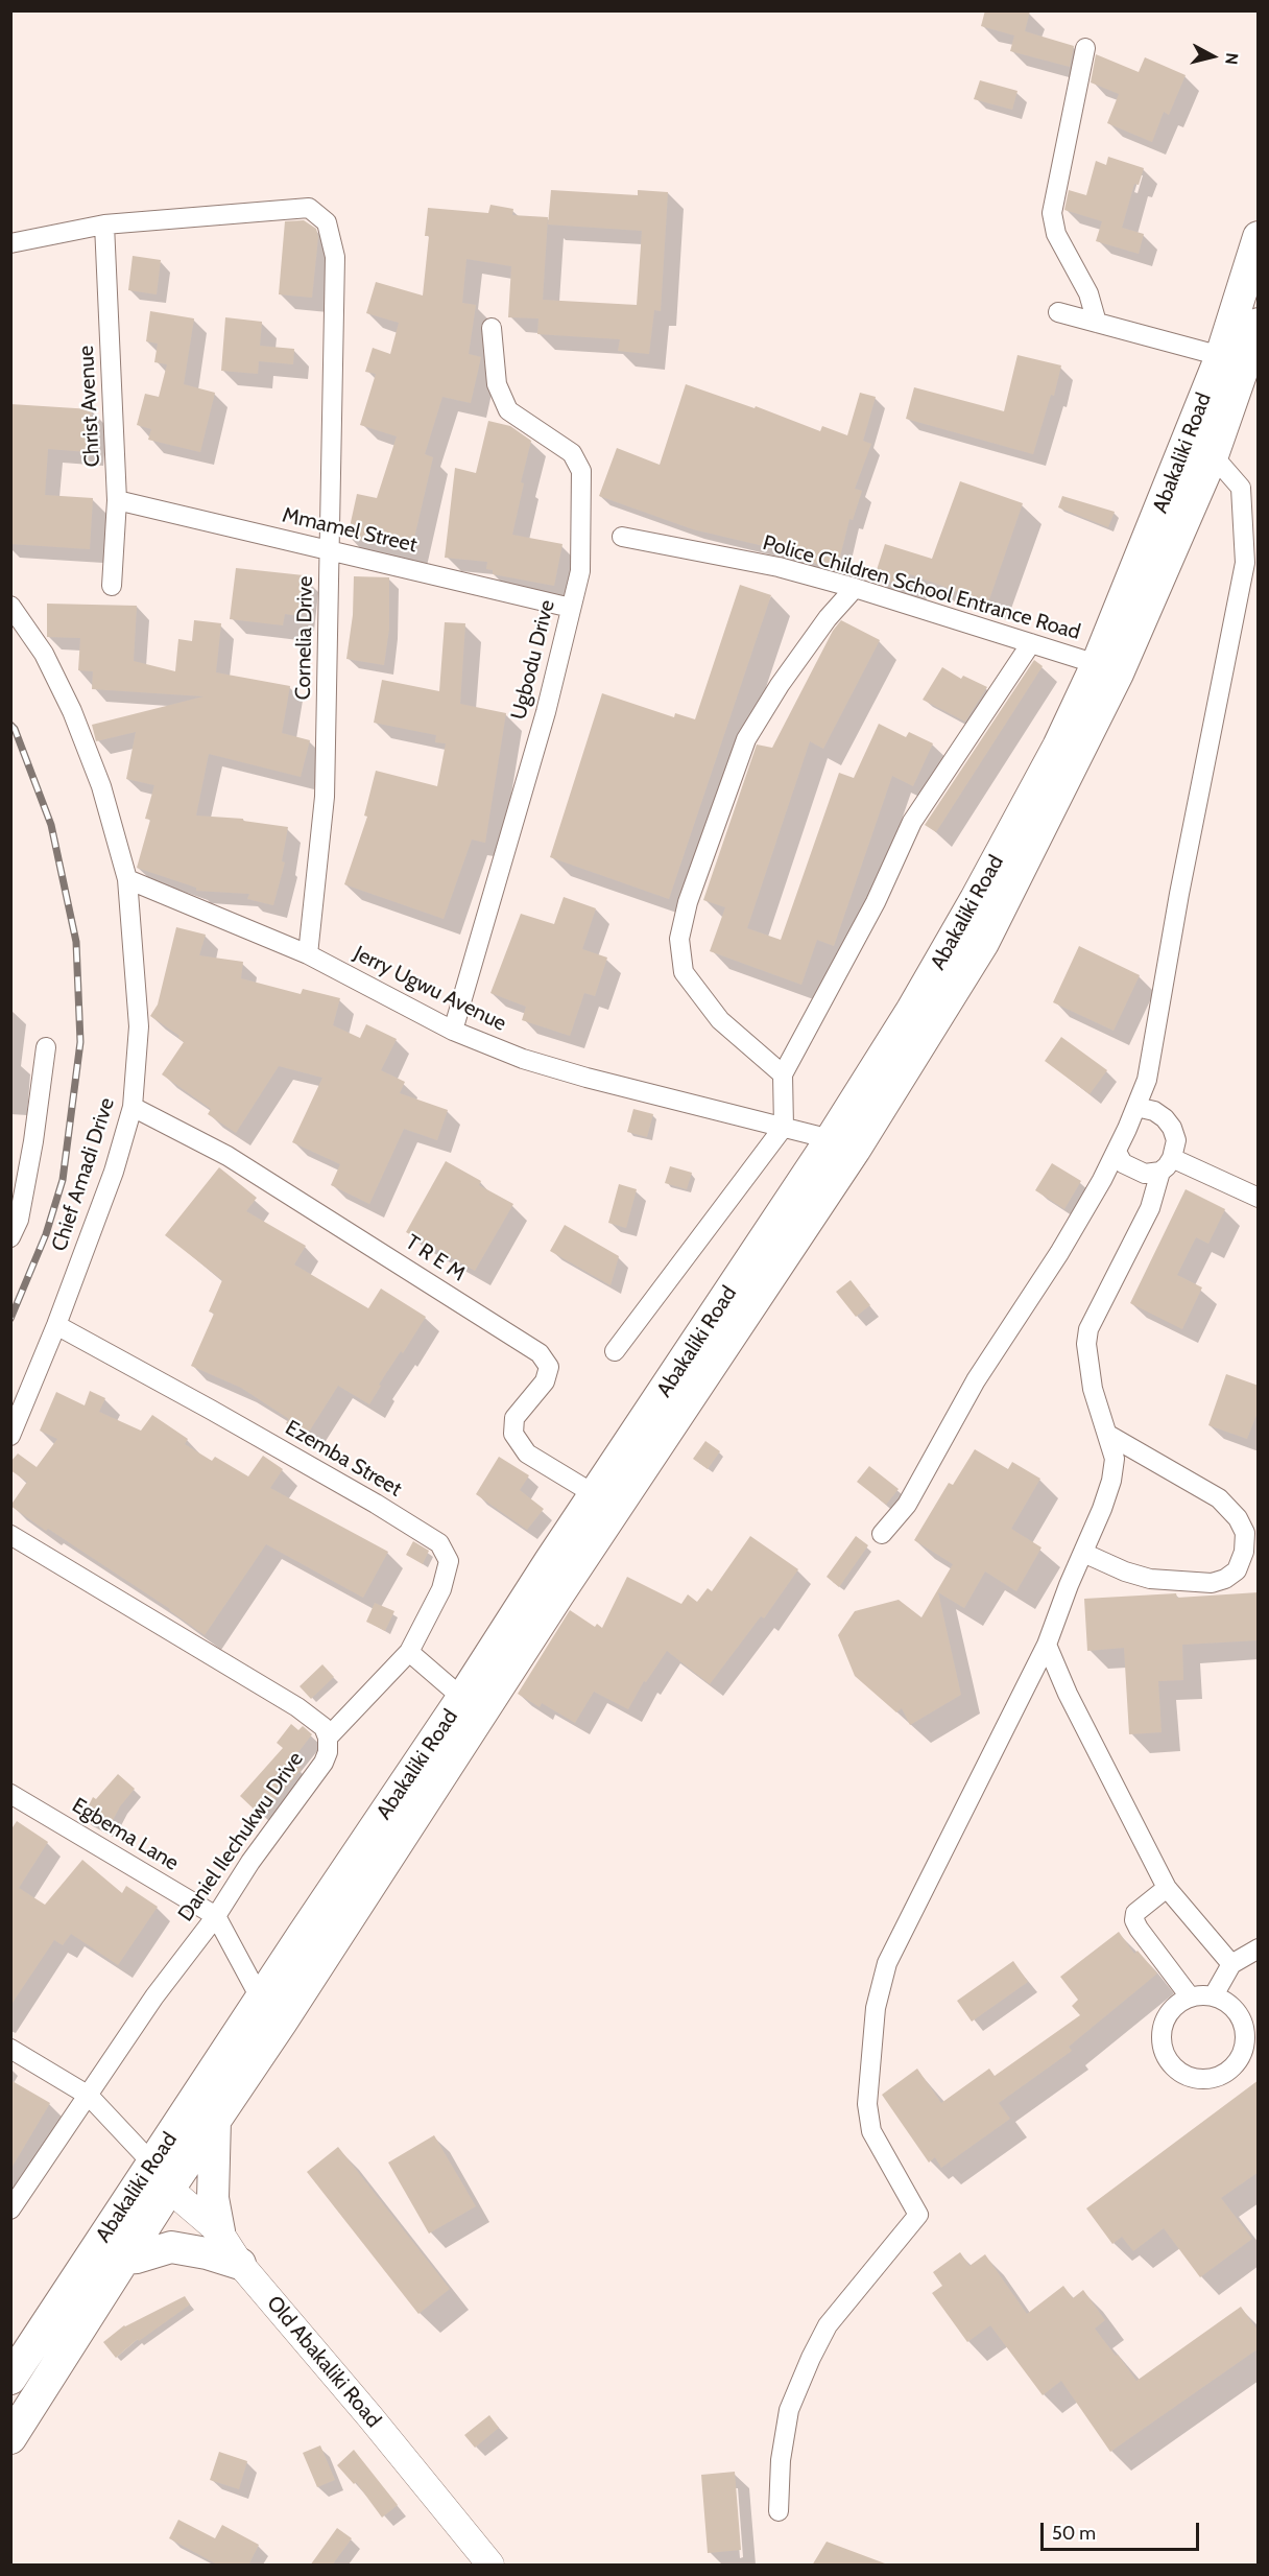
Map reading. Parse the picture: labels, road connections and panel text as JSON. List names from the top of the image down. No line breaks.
{"streets":{"highway":["Abakaliki Road"],"main road":["Old Abakaliki Road"],"street":["Christ Avenue","Mmamel Street","Police Children School Entrance Road","Cornelia Drive","Ugbodu Drive","Jerry Ugwu Avenue","Chief Amadi Drive","T R E M","Ezemba Street","Egbema Lane","Daniel Ilechukwu Drive"]},"crossings":[["Christ Avenue","Mmamel Street"],["Christ Avenue","Cornelia Drive"],["Abakaliki Road","Police Children School Entrance Road"],["Abakaliki Road","Jerry Ugwu Avenue"],["Abakaliki Road","T R E M"],["Abakaliki Road","Old Abakaliki Road"],["Mmamel Street","Cornelia Drive"],["Mmamel Street","Ugbodu Drive"],["Cornelia Drive","Jerry Ugwu Avenue"],["Ugbodu Drive","Jerry Ugwu Avenue"],["Jerry Ugwu Avenue","Chief Amadi Drive"],["Chief Amadi Drive","T R E M"],["Chief Amadi Drive","Ezemba Street"],["Ezemba Street","Daniel Ilechukwu Drive"],["Egbema Lane","Daniel Ilechukwu Drive"]],"scale_bar":"50 m","north":"right"}
